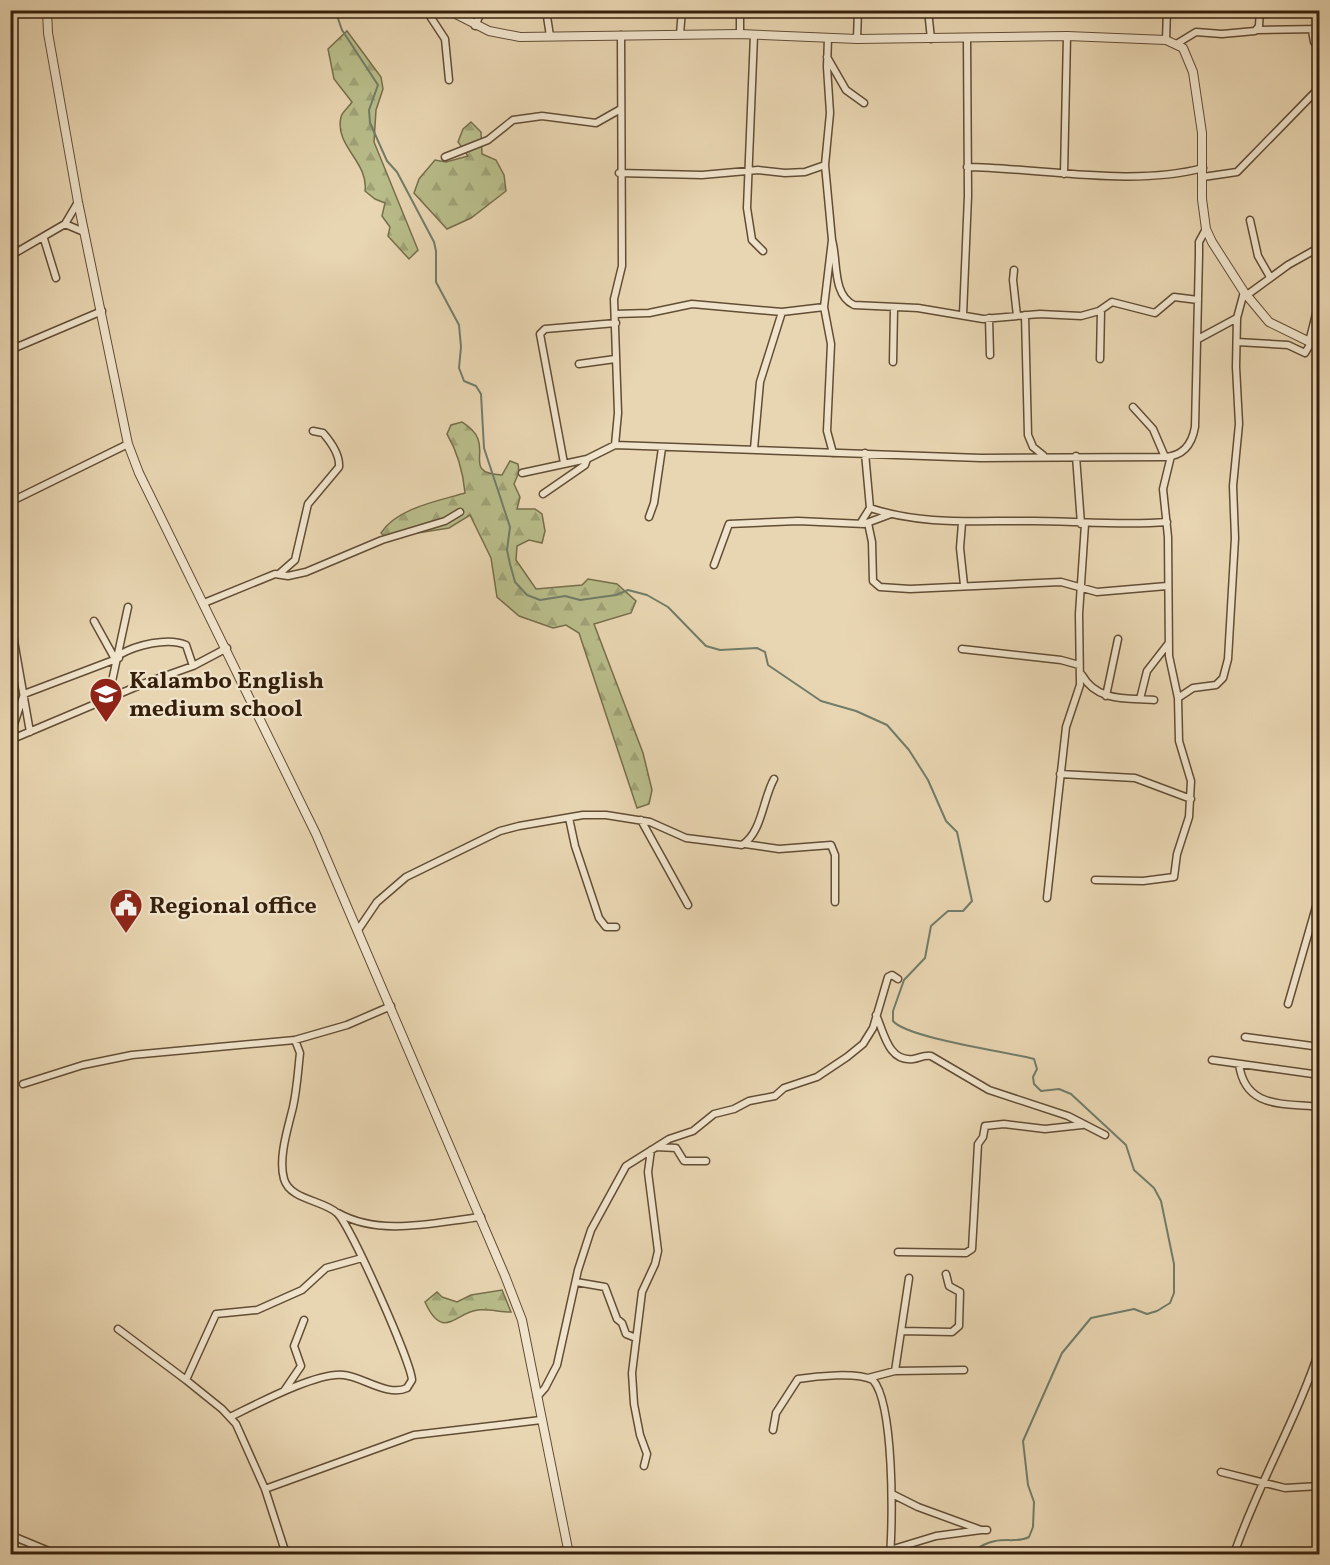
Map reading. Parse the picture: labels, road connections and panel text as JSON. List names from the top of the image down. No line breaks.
{"places":{"school or university":["Kalambo English medium school"],"public building":["Regional office"]}}
